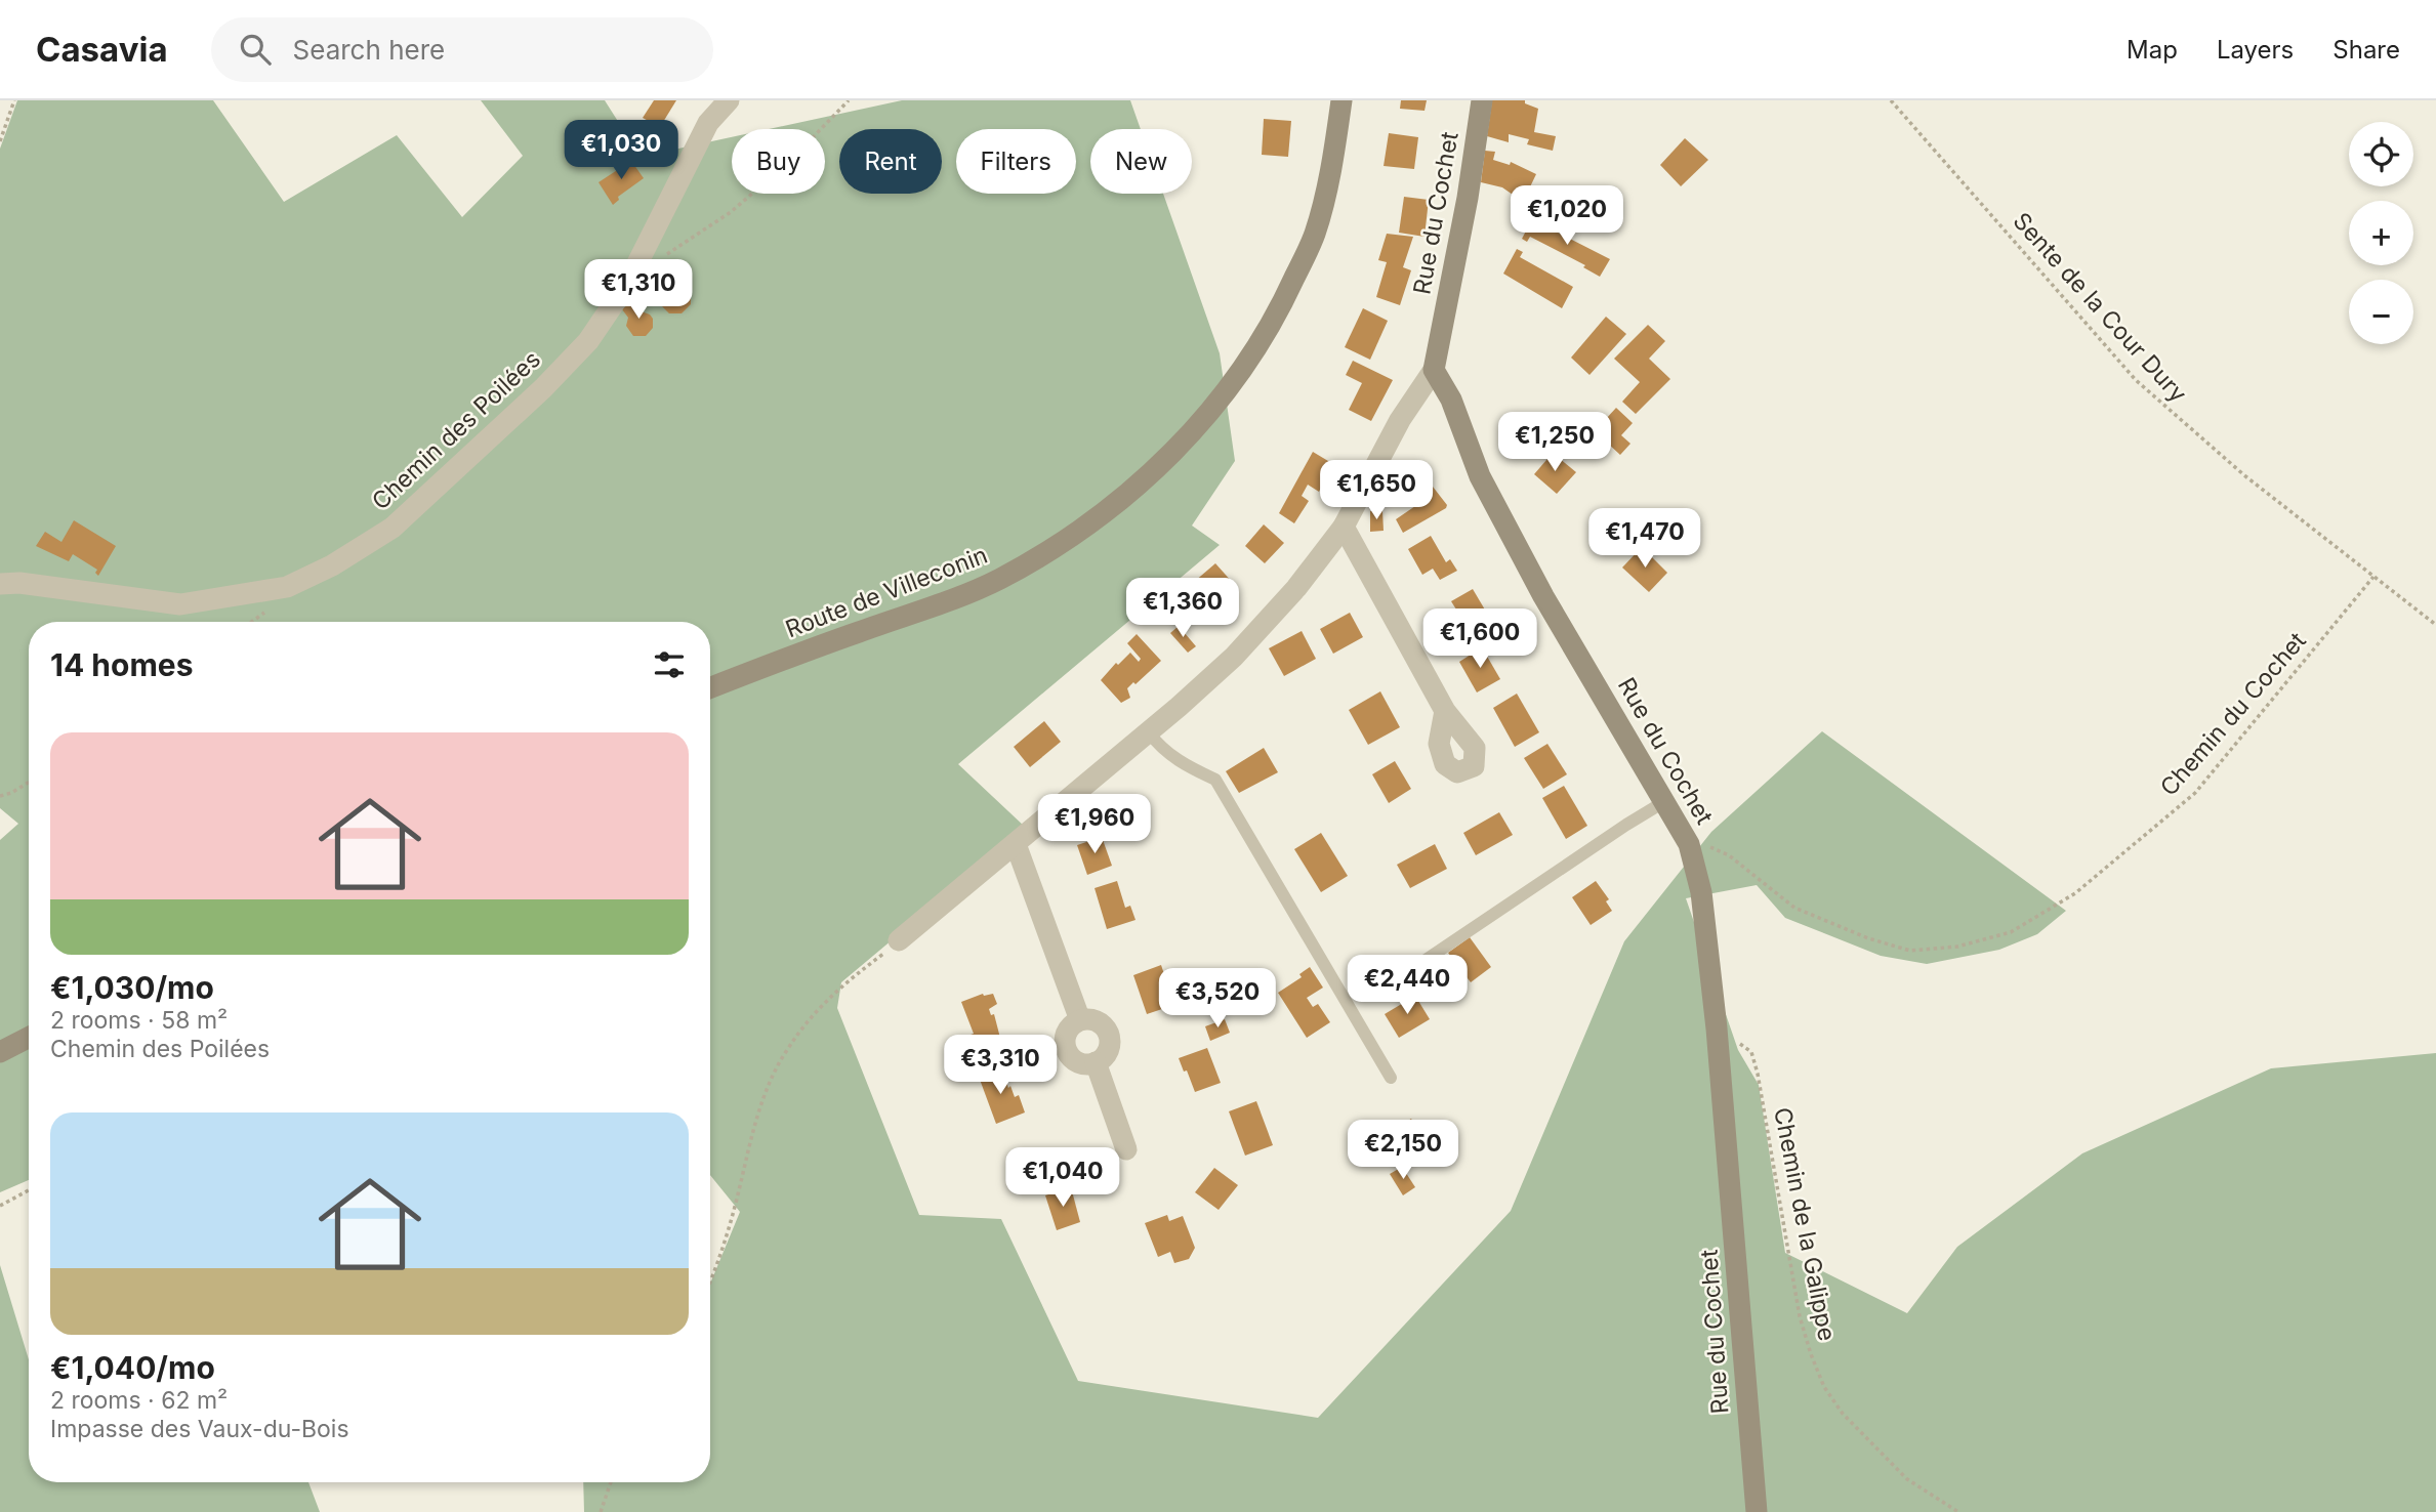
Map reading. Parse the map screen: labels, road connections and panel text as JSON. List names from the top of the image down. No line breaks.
{"streets":{"street":["Rue du Cochet","Chemin des Poilées","Route de Villeconin"],"path":["Sente de la Cour Dury","Chemin du Cochet","Chemin de la Galippe"]},"crossings":[["Rue du Cochet","Chemin du Cochet"],["Rue du Cochet","Chemin de la Galippe"],["Sente de la Cour Dury","Chemin du Cochet"]],"page":{"header":"Casavia","search":"Search here","nav":["Map","Layers","Share"],"price":["€1,030","€1,020","€1,310","€1,250","€1,650","€1,470","€1,360","€1,600","€1,960","€2,440","€3,520","€3,310","€2,150","€1,040"],"map_buttons":["+","−"],"chip":["Buy","Rent","Filters","New"],"heading":"14 homes","list":[{"name":"€1,030/mo","note":"2 rooms · 58 m² · Chemin des Poilées"},{"name":"€1,040/mo","note":"2 rooms · 62 m² · Impasse des Vaux-du-Bois"}]}}
